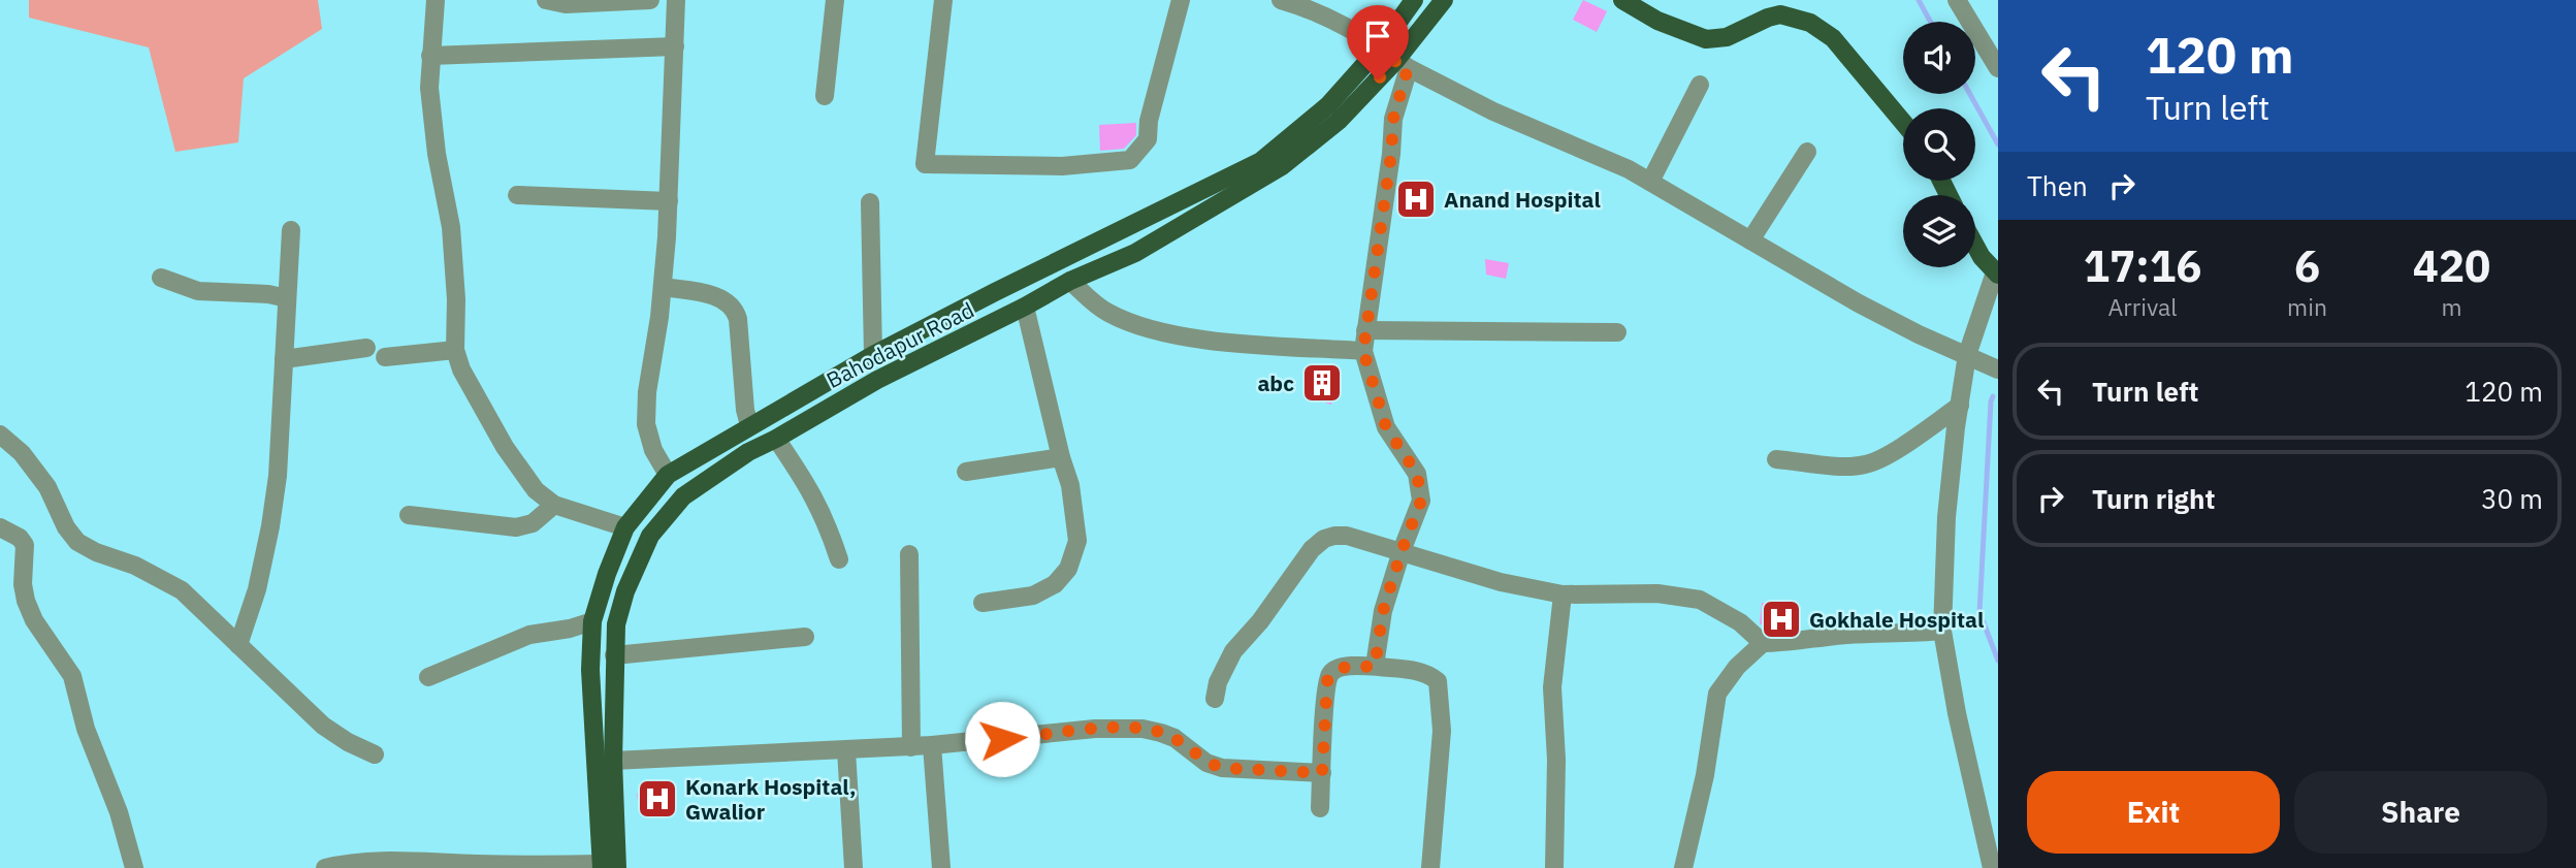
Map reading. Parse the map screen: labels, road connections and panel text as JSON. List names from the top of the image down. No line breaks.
{"streets":{"main road":["Bahodapur Road"]},"places":{"hospital":["Anand Hospital","Gokhale Hospital","Konark Hospital, Gwalior"],"building":["abc"]},"page":{"turn":["120 m","Turn left"],"then":"Then","eta":["17:16","Arrival","6","min","420","m"],"list":[{"name":"Turn left","value":"120 m"},{"name":"Turn right","value":"30 m"}],"buttons":["Exit","Share"]}}
